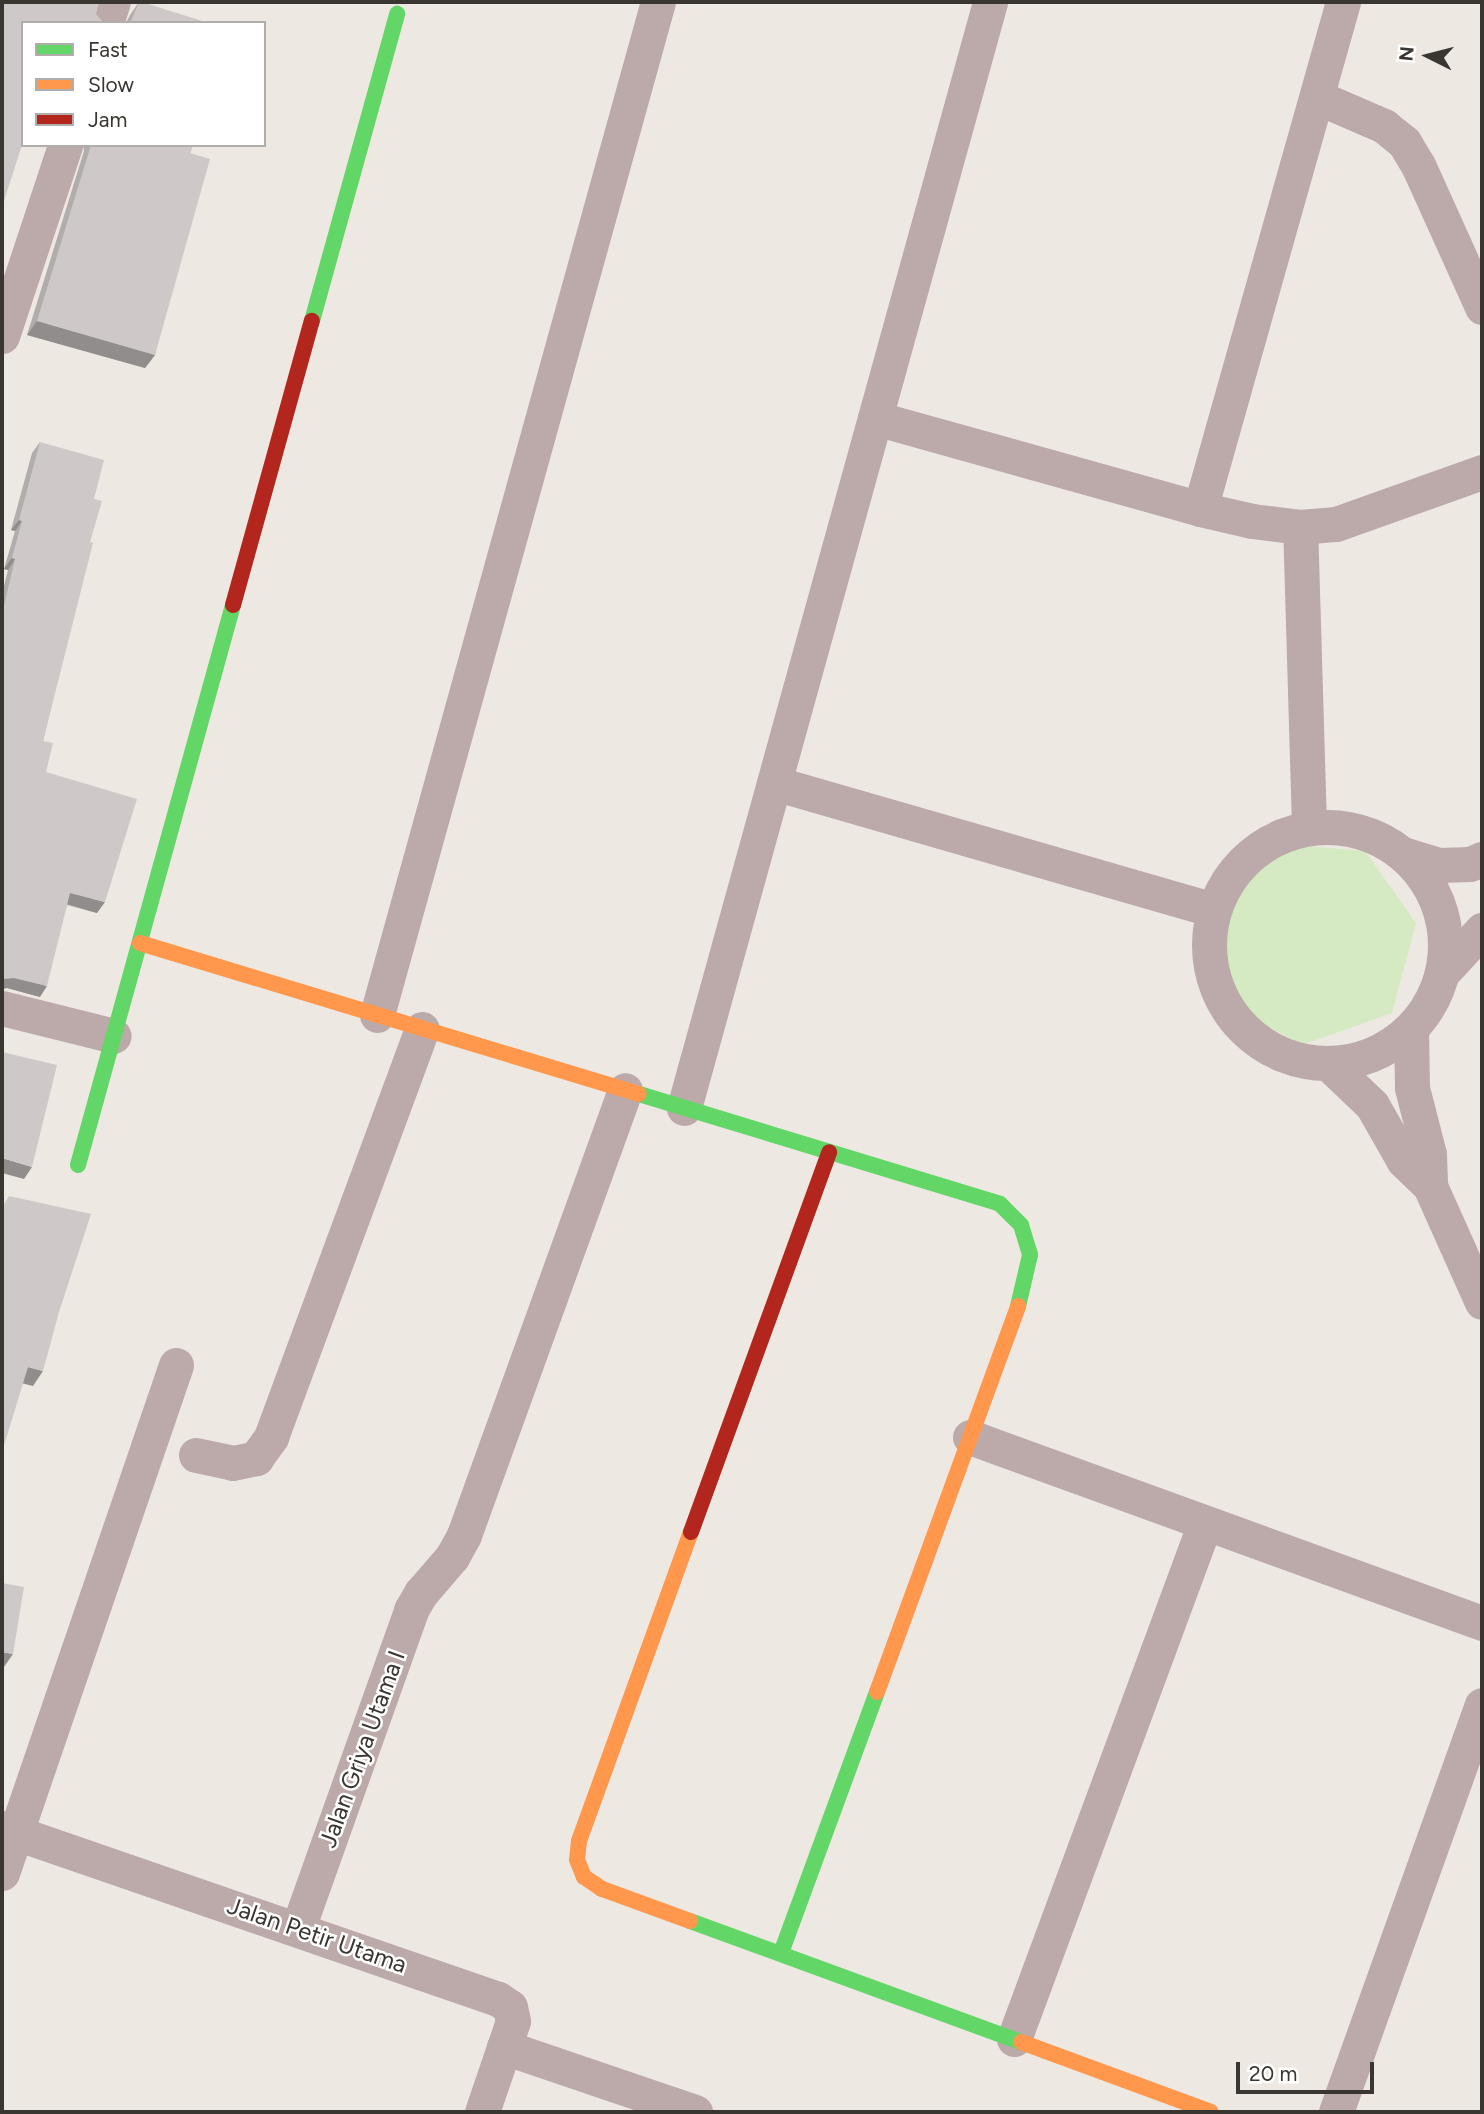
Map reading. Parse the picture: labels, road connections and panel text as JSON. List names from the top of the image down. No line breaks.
{"streets":{"street":["Jalan Griya Utama I","Jalan Petir Utama"]},"crossings":[["Jalan Griya Utama I","Jalan Petir Utama"]],"legend":["Fast","Slow","Jam"],"scale_bar":"20 m","north":"left"}
